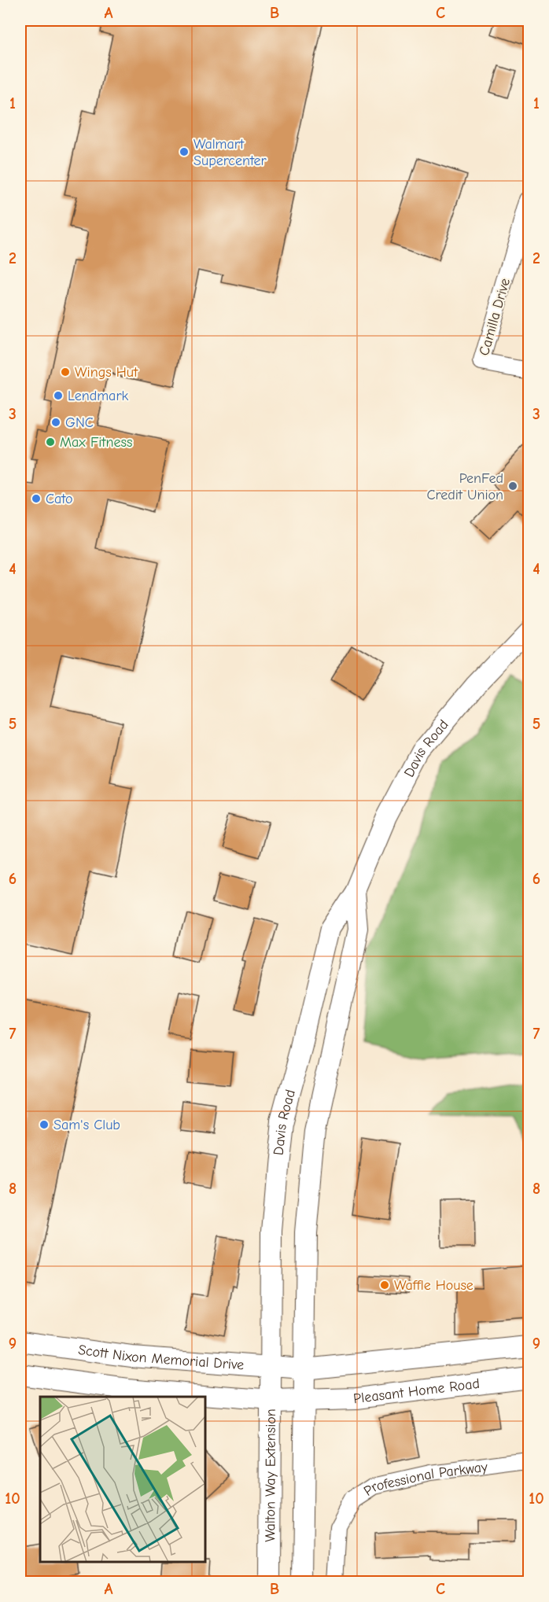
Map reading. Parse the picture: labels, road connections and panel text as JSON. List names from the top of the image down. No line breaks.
{"streets":{"main road":["Davis Road","Scott Nixon Memorial Drive","Pleasant Home Road","Walton Way Extension"],"street":["Camilla Drive","Professional Parkway"]},"crossings":[["Davis Road","Scott Nixon Memorial Drive"],["Davis Road","Walton Way Extension"],["Scott Nixon Memorial Drive","Walton Way Extension"]],"places":["Walmart Supercenter","Wings Hut","Lendmark","GNC","Max Fitness","PenFed Credit Union","Cato","Sam's Club","Waffle House"],"grid":{"columns":["A","B","C"],"rows":["1","2","3","4","5","6","7","8","9","10"]}}
